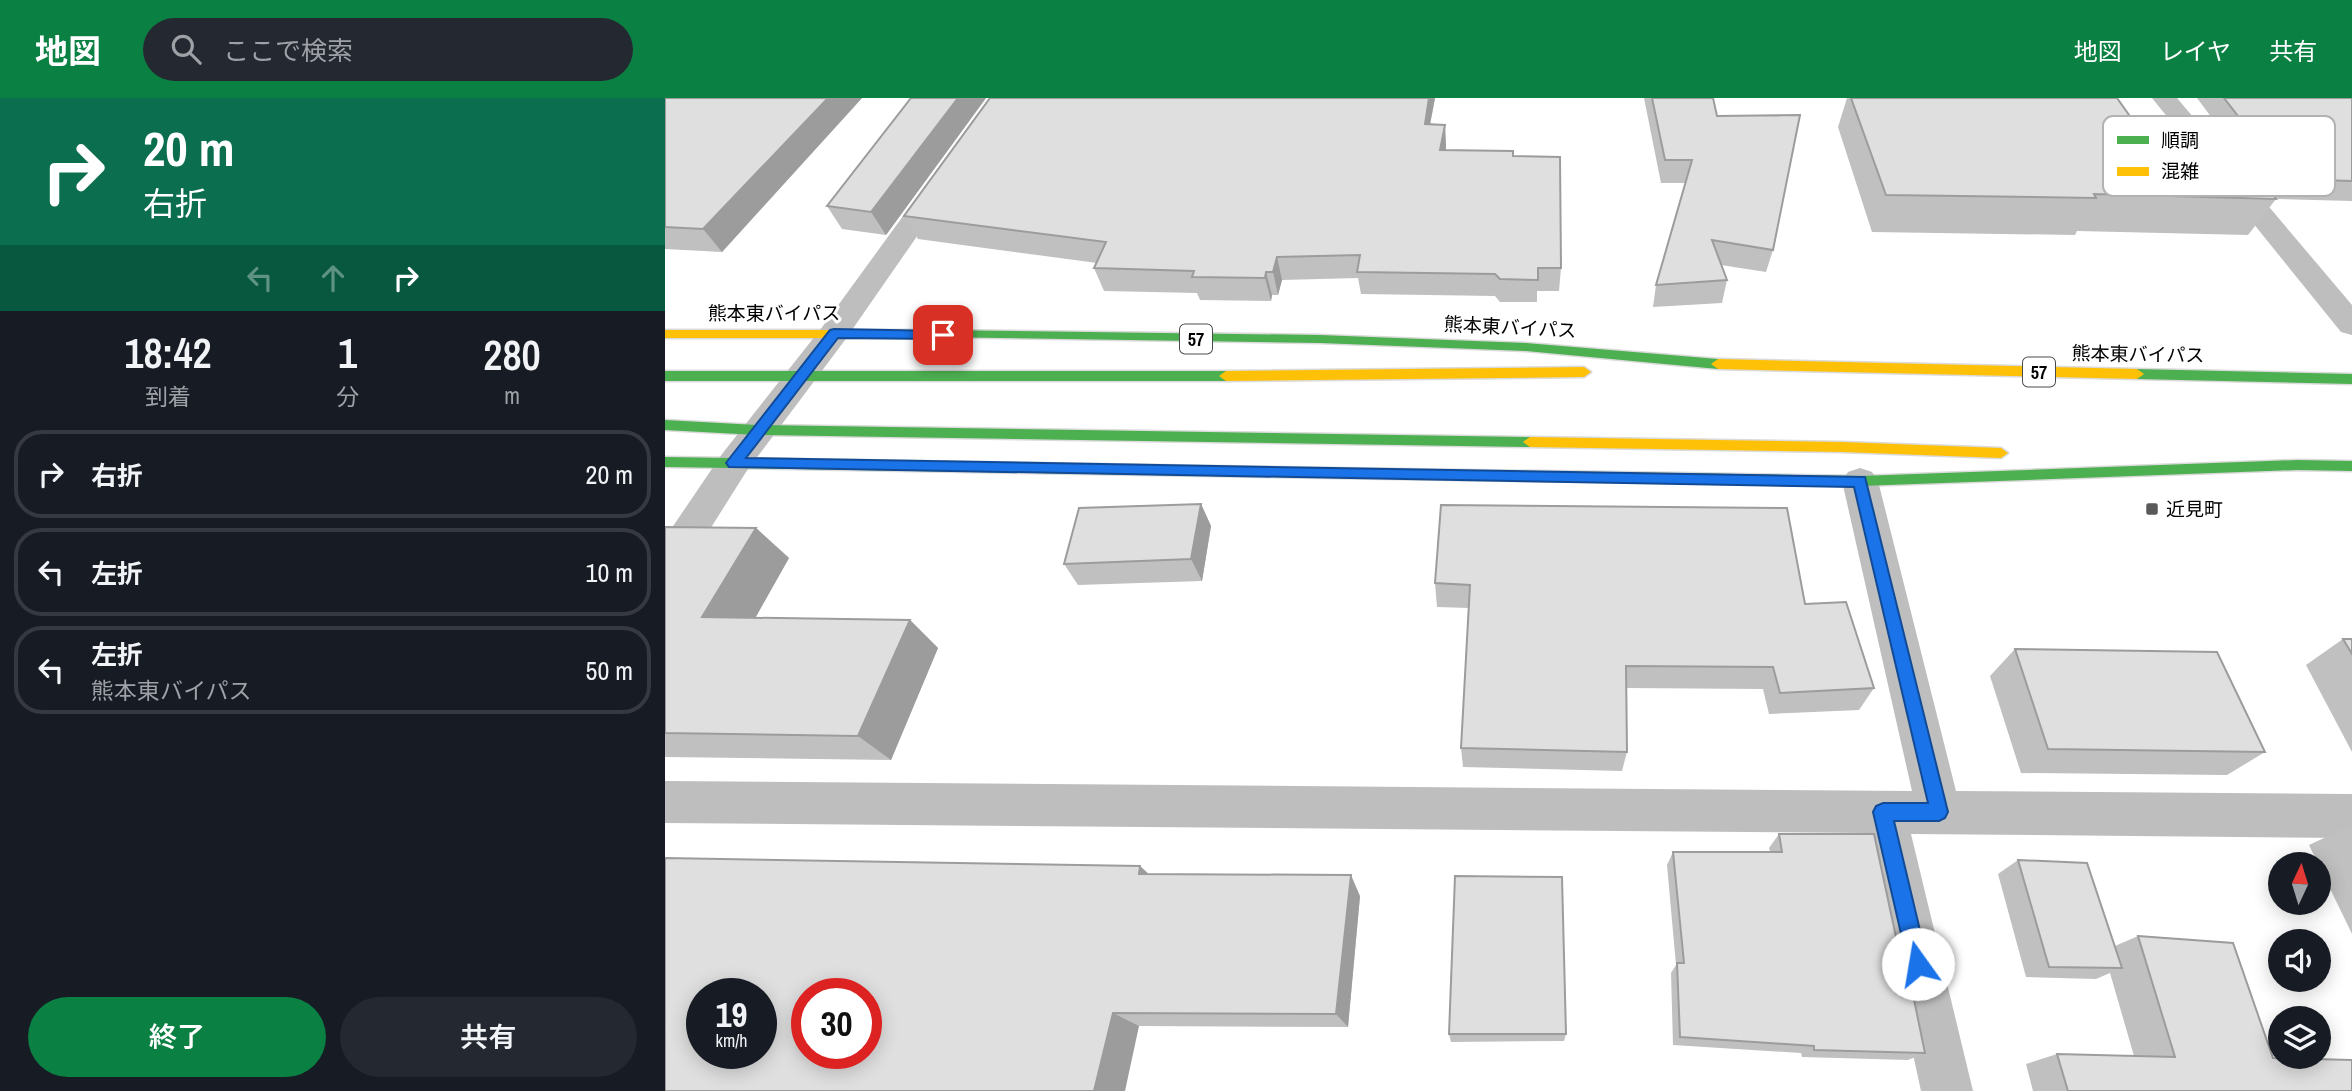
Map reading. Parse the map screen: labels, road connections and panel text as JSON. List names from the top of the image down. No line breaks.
{"streets":{"highway":["熊本東バイパス","57"]},"places":{"transit":["近見町"]},"legend":["順調","混雑"],"north":"top","page":{"header":"地図","search":"ここで検索","nav":["地図","レイヤ","共有"],"turn":["20 m","右折"],"eta":["18:42","到着","1","分","280","m"],"list":[{"name":"右折","value":"20 m"},{"name":"左折","value":"10 m"},{"name":"左折","note":"熊本東バイパス","value":"50 m"}],"speed":"19 km/h","limit":"30","buttons":["終了","共有"]}}
